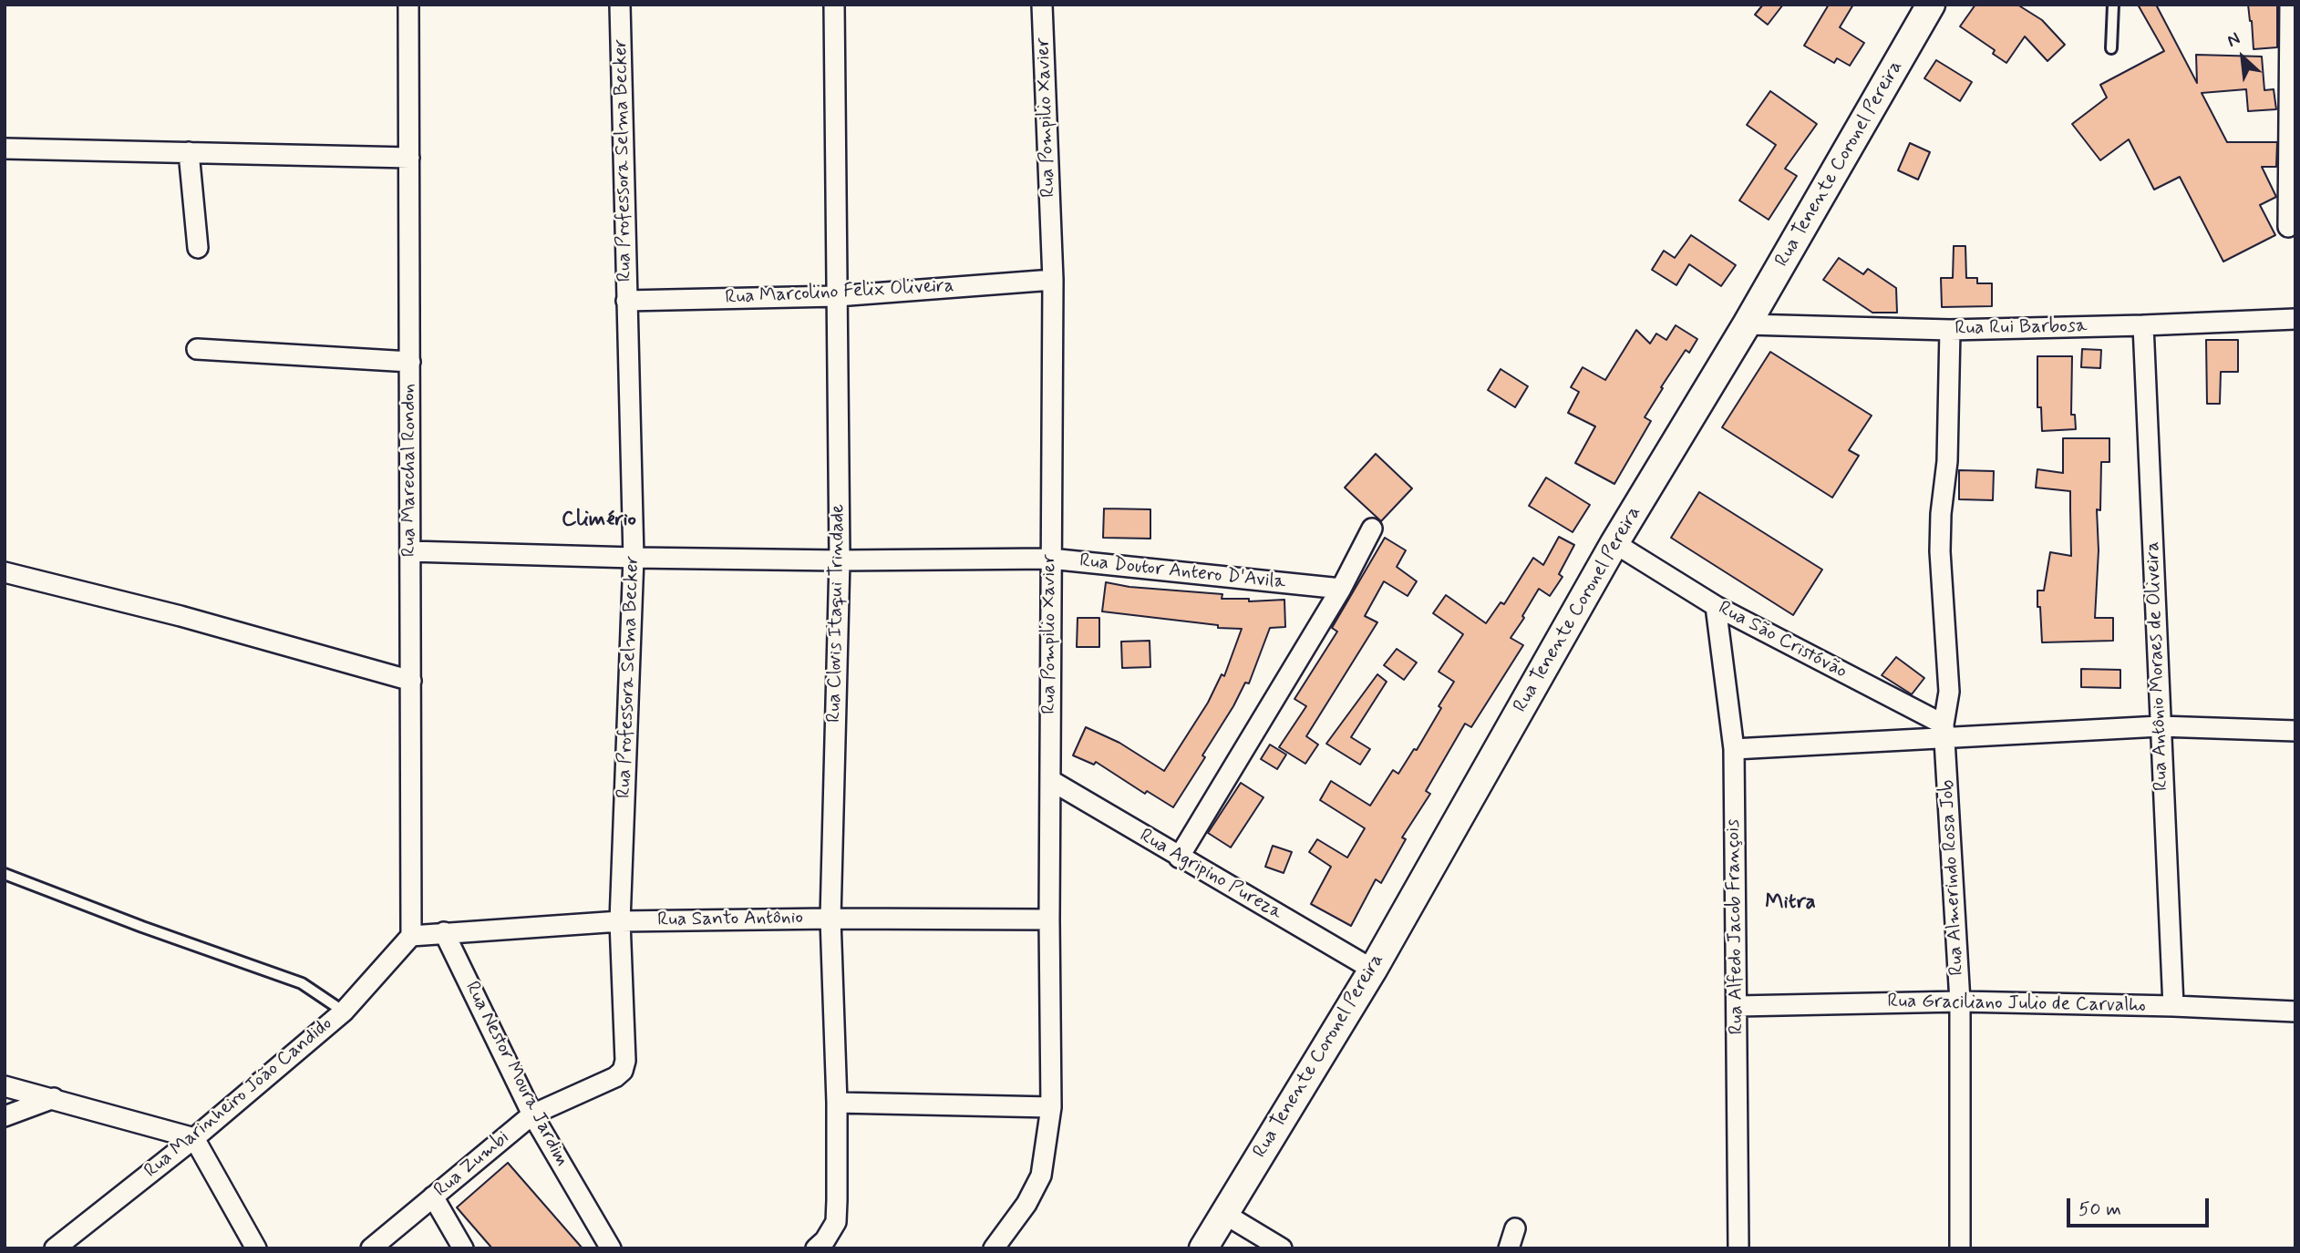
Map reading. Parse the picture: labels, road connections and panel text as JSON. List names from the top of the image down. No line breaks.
{"streets":{"main road":["Rua Tenente Coronel Pereira"],"street":["Rua Pompilio Xavier","Rua Professora Selma Becker","Rua Marcolino Felix Oliveira","Rua Rui Barbosa","Rua Marechal Rondon","Rua Doutor Antero D'Avila","Rua Clovis Itaqui Trindade","Rua São Cristóvão","Rua Antônio Moraes de Oliveira","Rua Agripino Pureza","Rua Almerindo Rosa Job","Rua Santo Antônio","Rua Alfedo Jacob François","Rua Graciliano Julio de Carvalho","Rua Nestor Moura Jardim","Rua Marinheiro João Candido","Rua Zumbi"]},"crossings":[["Rua Pompilio Xavier","Rua Marcolino Felix Oliveira"],["Rua Pompilio Xavier","Rua Doutor Antero D'Avila"],["Rua Pompilio Xavier","Rua Agripino Pureza"],["Rua Pompilio Xavier","Rua Santo Antônio"],["Rua Professora Selma Becker","Rua Marcolino Felix Oliveira"],["Rua Professora Selma Becker","Rua Doutor Antero D'Avila"],["Rua Professora Selma Becker","Rua Santo Antônio"],["Rua Professora Selma Becker","Rua Zumbi"],["Rua Tenente Coronel Pereira","Rua Rui Barbosa"],["Rua Tenente Coronel Pereira","Rua São Cristóvão"],["Rua Tenente Coronel Pereira","Rua Agripino Pureza"],["Rua Marcolino Felix Oliveira","Rua Clovis Itaqui Trindade"],["Rua Rui Barbosa","Rua Antônio Moraes de Oliveira"],["Rua Rui Barbosa","Rua Almerindo Rosa Job"],["Rua Marechal Rondon","Rua Doutor Antero D'Avila"],["Rua Marechal Rondon","Rua Santo Antônio"],["Rua Marechal Rondon","Rua Marinheiro João Candido"],["Rua Doutor Antero D'Avila","Rua Clovis Itaqui Trindade"],["Rua Clovis Itaqui Trindade","Rua Santo Antônio"],["Rua São Cristóvão","Rua Almerindo Rosa Job"],["Rua São Cristóvão","Rua Alfedo Jacob François"],["Rua Antônio Moraes de Oliveira","Rua Graciliano Julio de Carvalho"],["Rua Almerindo Rosa Job","Rua Graciliano Julio de Carvalho"],["Rua Santo Antônio","Rua Nestor Moura Jardim"],["Rua Santo Antônio","Rua Marinheiro João Candido"],["Rua Alfedo Jacob François","Rua Graciliano Julio de Carvalho"],["Rua Nestor Moura Jardim","Rua Zumbi"]],"districts":["Climério","Mitra"],"scale_bar":"50 m","north":"top left"}
